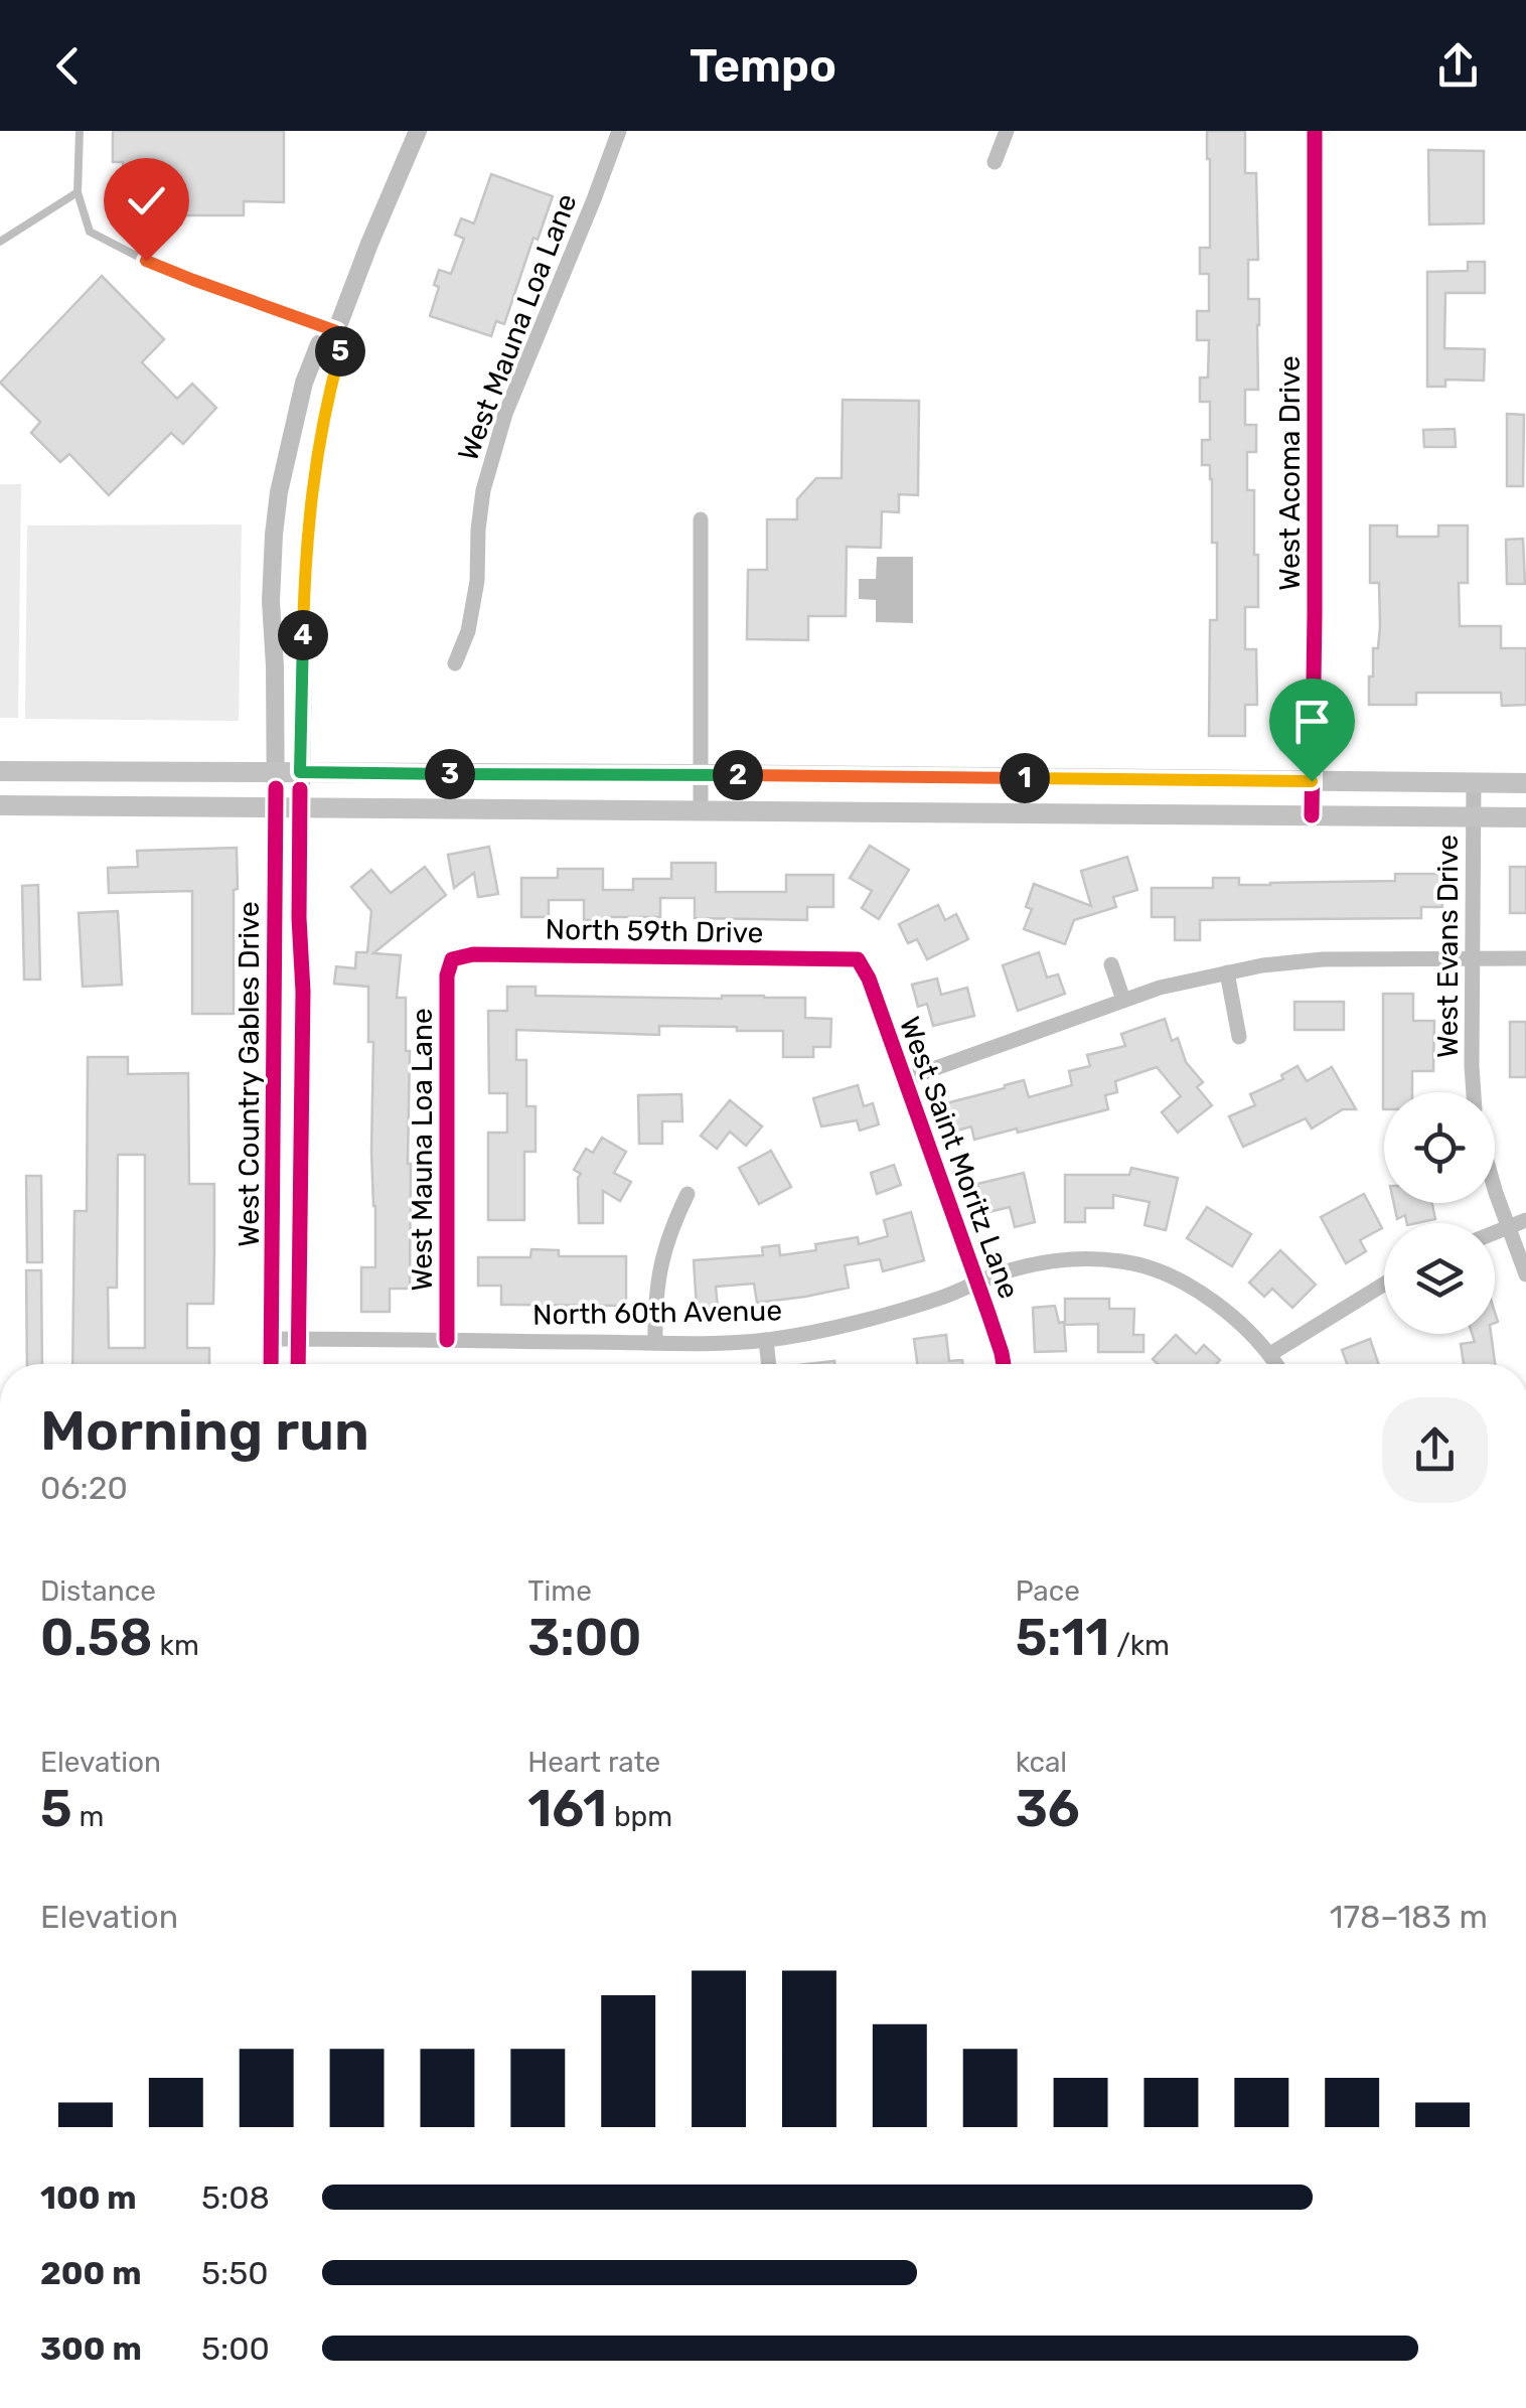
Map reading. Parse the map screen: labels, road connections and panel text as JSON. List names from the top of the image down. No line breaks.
{"streets":{"street":["West Mauna Loa Lane","West Acoma Drive","North 59th Drive","West Evans Drive","West Country Gables Drive","West Saint Moritz Lane","North 60th Avenue"]},"crossings":[["West Mauna Loa Lane","North 59th Drive"],["West Mauna Loa Lane","North 60th Avenue"],["North 59th Drive","West Saint Moritz Lane"],["West Country Gables Drive","North 60th Avenue"],["West Saint Moritz Lane","North 60th Avenue"]],"page":{"header":"Tempo","pins":["5","4","3","2","1"],"heading":["Morning run","06:20"],"stats":[["Distance","0.58 km"],["Time","3:00"],["Pace","5:11 /km"],["Elevation","5 m"],["Heart rate","161 bpm"],["kcal","36"]],"chart":["Elevation","178–183 m"],"list":[{"name":"100 m","note":"5:08"},{"name":"200 m","note":"5:50"},{"name":"300 m","note":"5:00"}]}}
